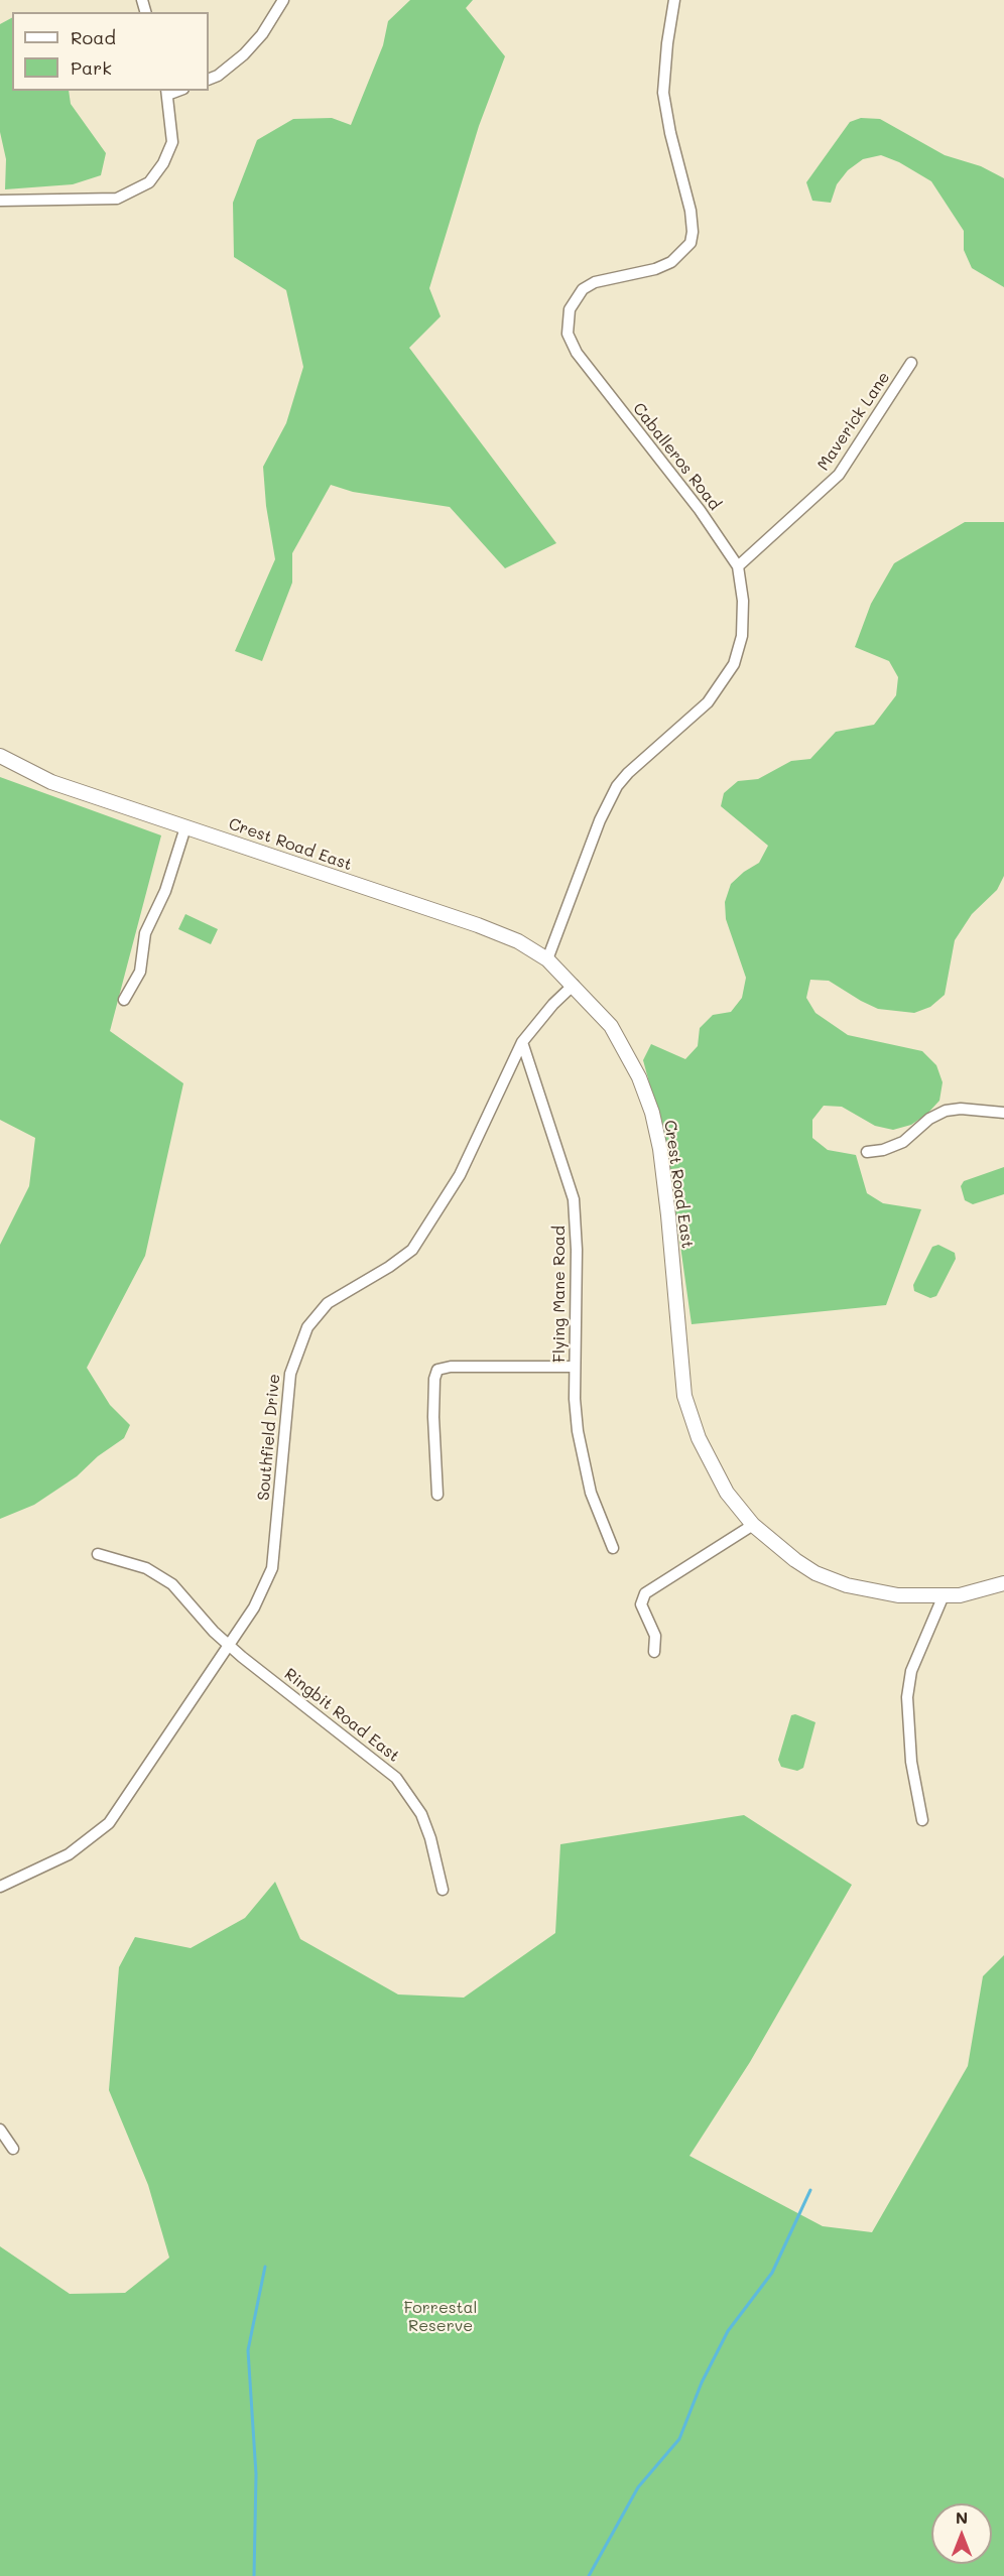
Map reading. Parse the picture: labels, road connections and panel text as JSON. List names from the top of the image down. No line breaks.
{"streets":{"street":["Maverick Lane","Caballeros Road","Crest Road East","Flying Mane Road","Southfield Drive","Ringbit Road East"]},"crossings":[["Maverick Lane","Caballeros Road"],["Caballeros Road","Crest Road East"],["Crest Road East","Southfield Drive"],["Flying Mane Road","Southfield Drive"],["Southfield Drive","Ringbit Road East"]],"parks":["Forrestal Reserve"],"legend":["Road","Park"],"north":"top"}
